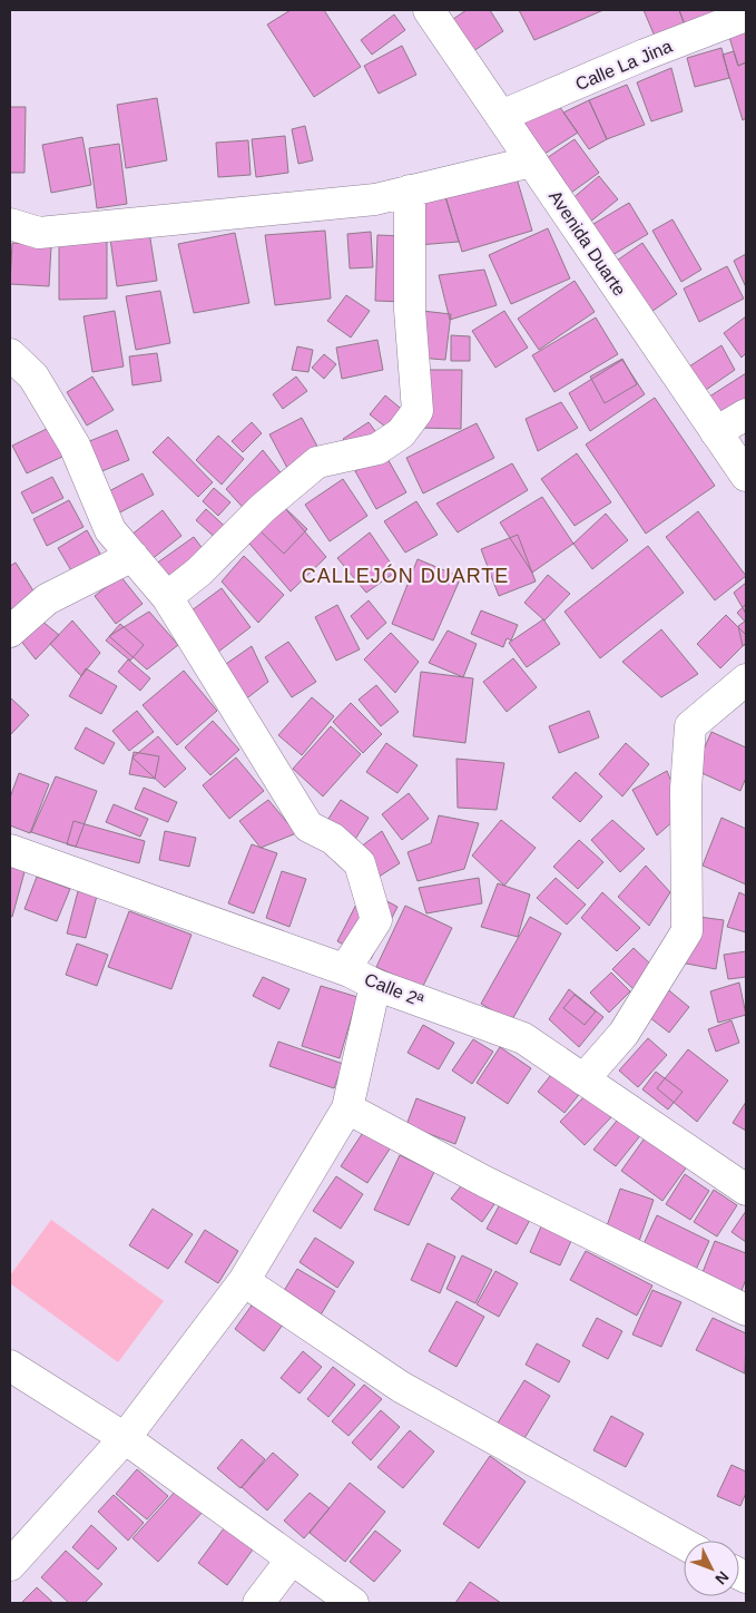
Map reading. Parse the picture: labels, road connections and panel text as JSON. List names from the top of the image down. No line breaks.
{"streets":{"street":["Calle La Jina","Avenida Duarte","Calle 2ª"]},"crossings":[["Calle La Jina","Avenida Duarte"]],"districts":["CALLEJÓN DUARTE"],"north":"bottom right"}
